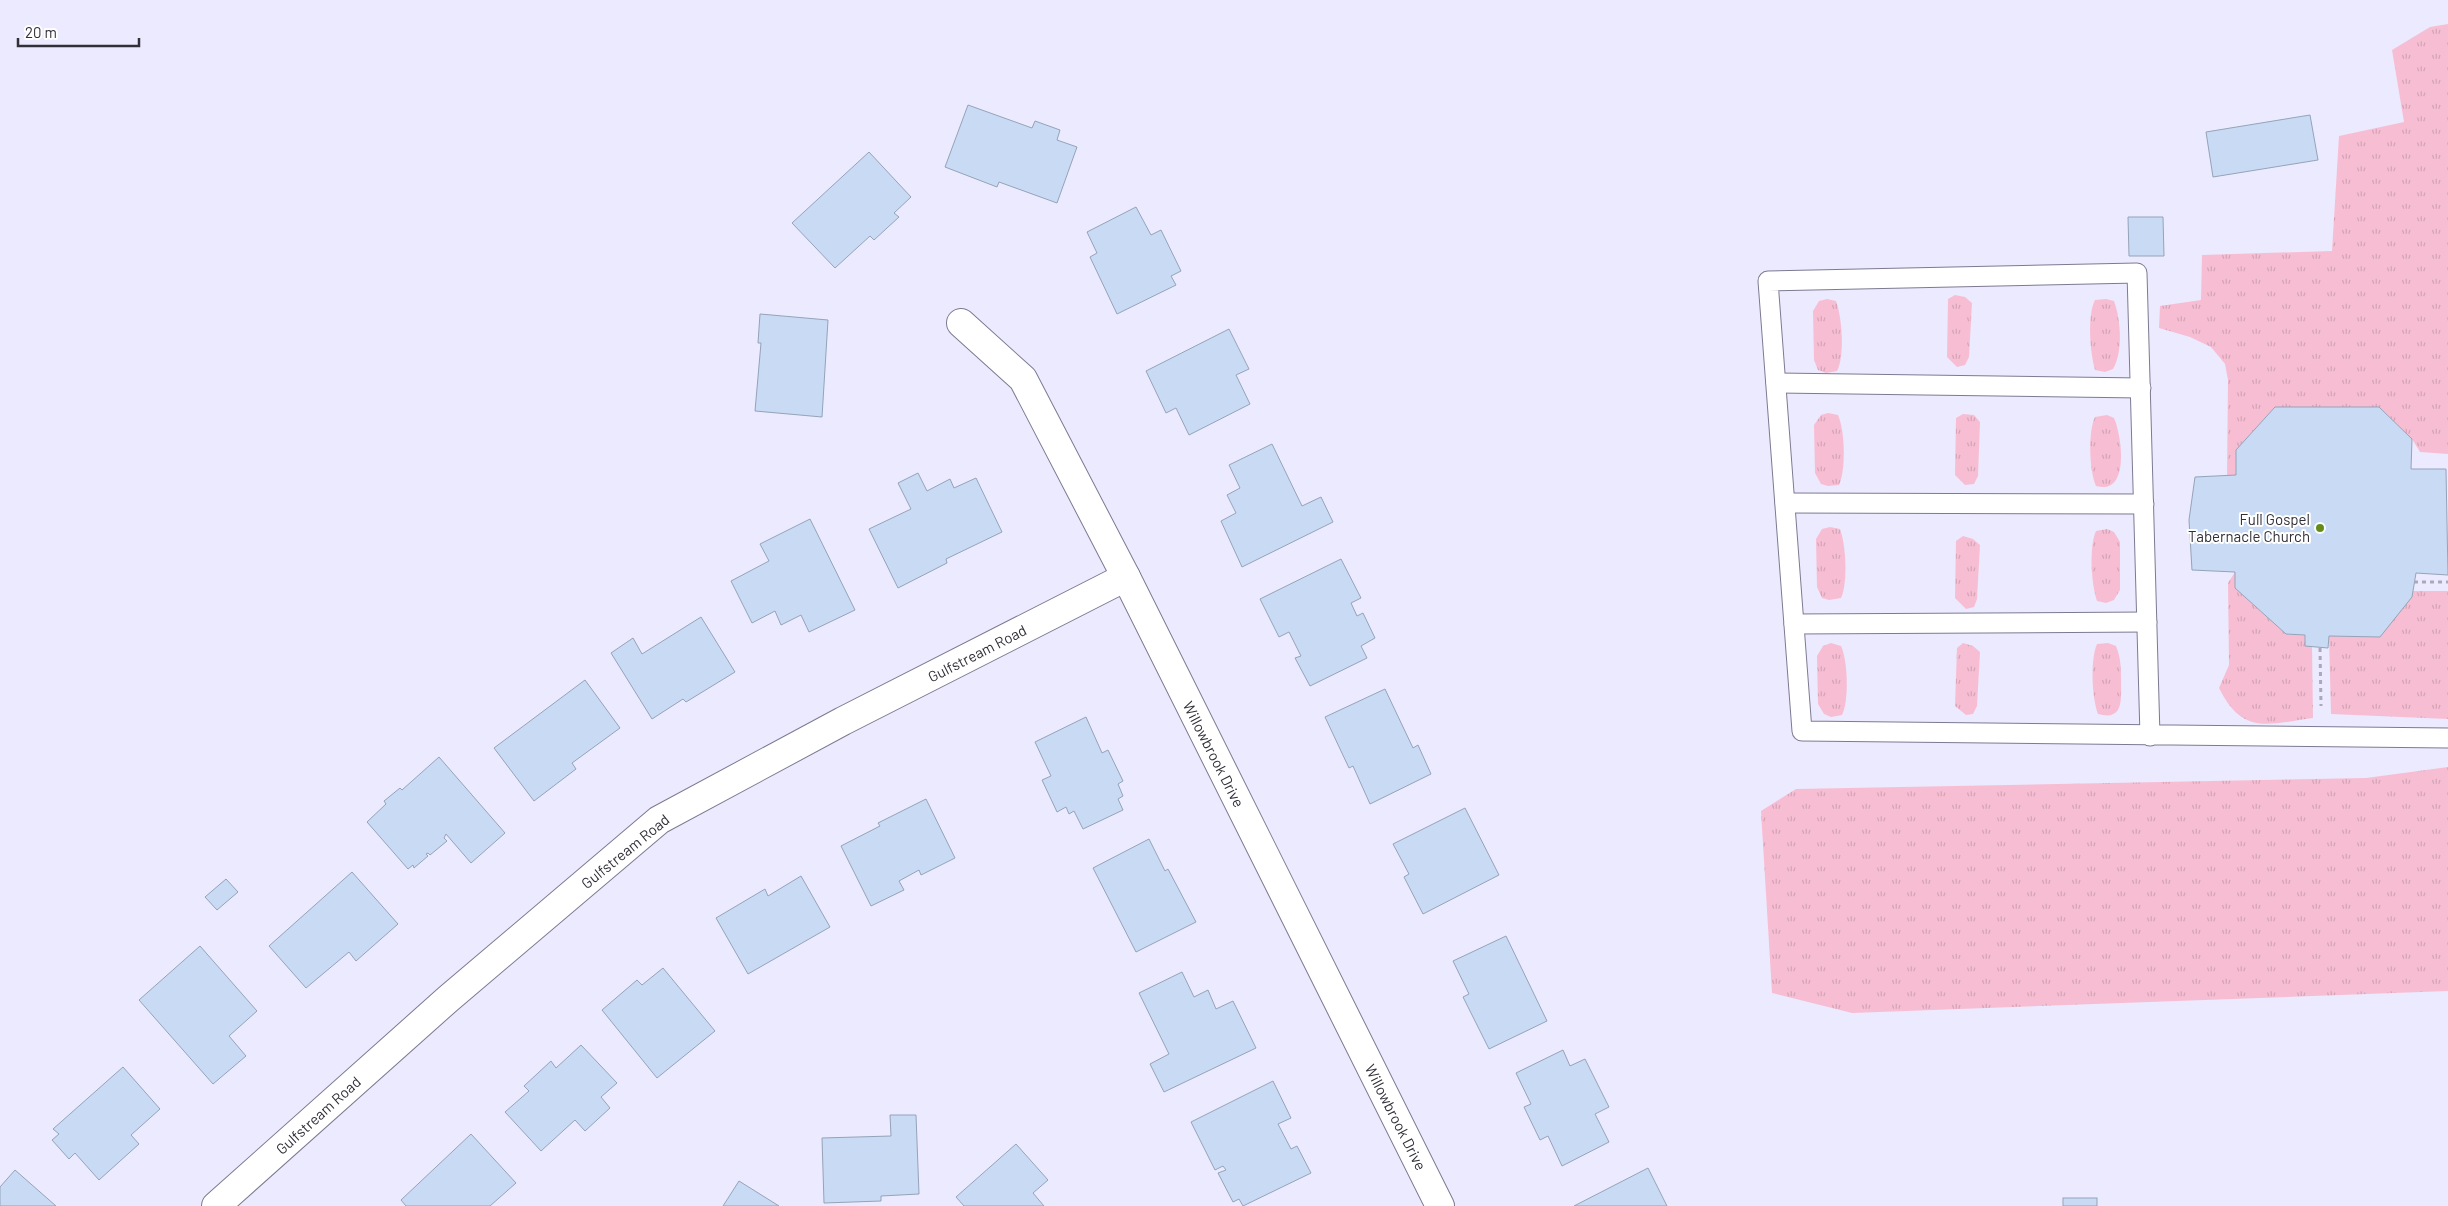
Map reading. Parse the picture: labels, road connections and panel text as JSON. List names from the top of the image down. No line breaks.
{"streets":{"street":["Gulfstream Road","Willowbrook Drive"]},"crossings":[["Gulfstream Road","Willowbrook Drive"]],"places":["Full Gospel Tabernacle Church"],"scale_bar":"20 m"}
